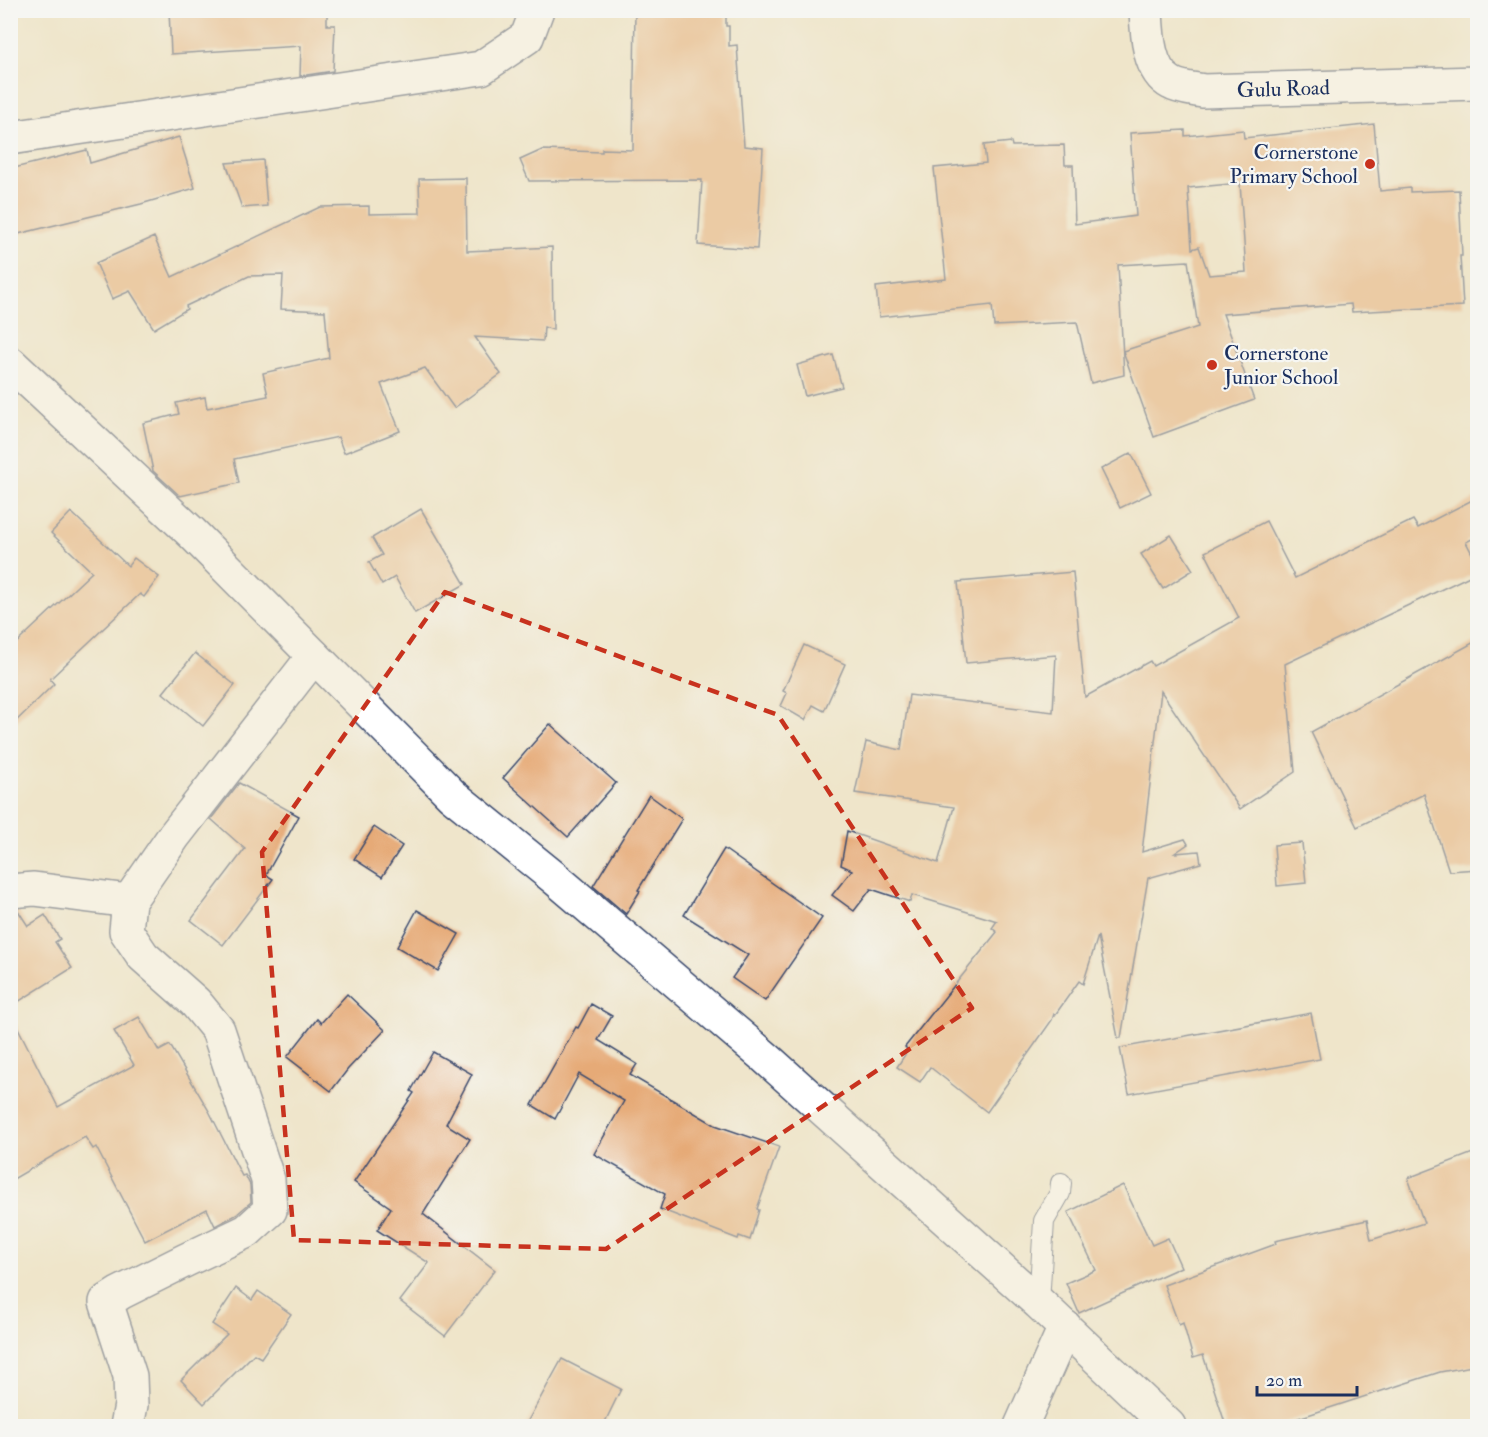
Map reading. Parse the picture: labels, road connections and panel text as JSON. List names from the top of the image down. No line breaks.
{"streets":{"street":["Gulu Road"]},"places":["Cornerstone Primary School","Cornerstone Junior School"],"scale_bar":"20 m"}
